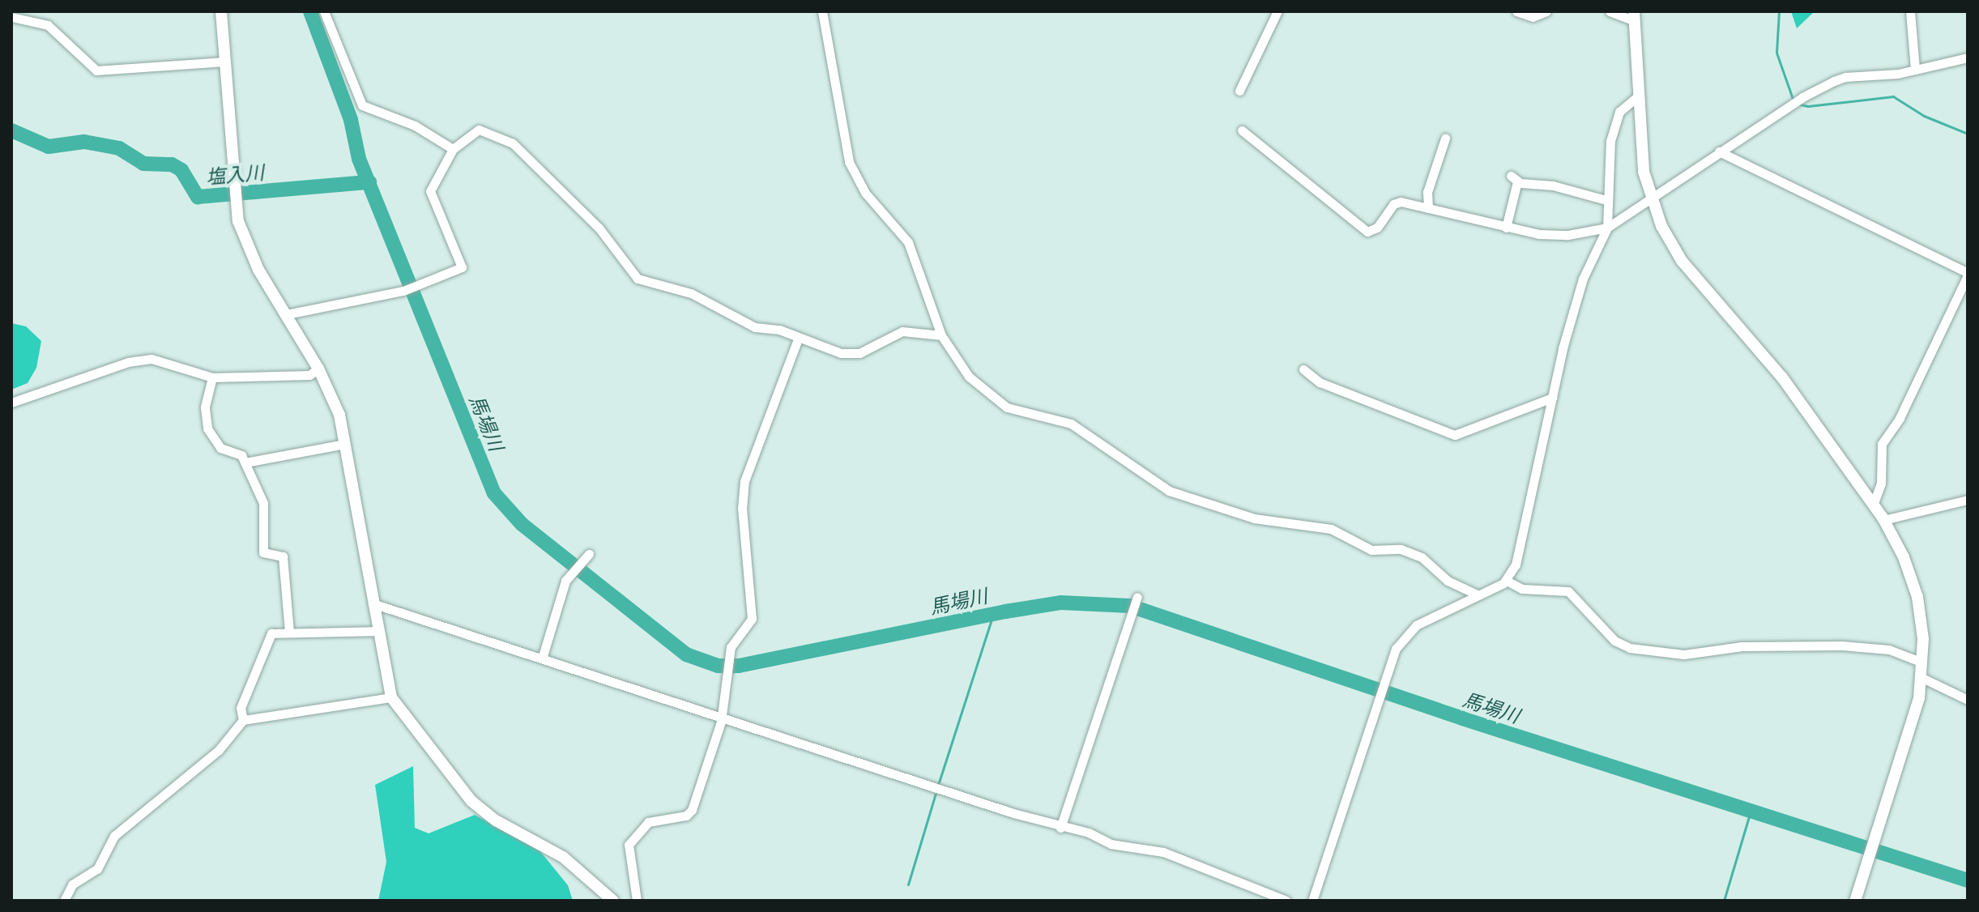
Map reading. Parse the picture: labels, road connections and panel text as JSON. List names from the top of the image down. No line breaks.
{"water":["塩入川","馬場川"]}
